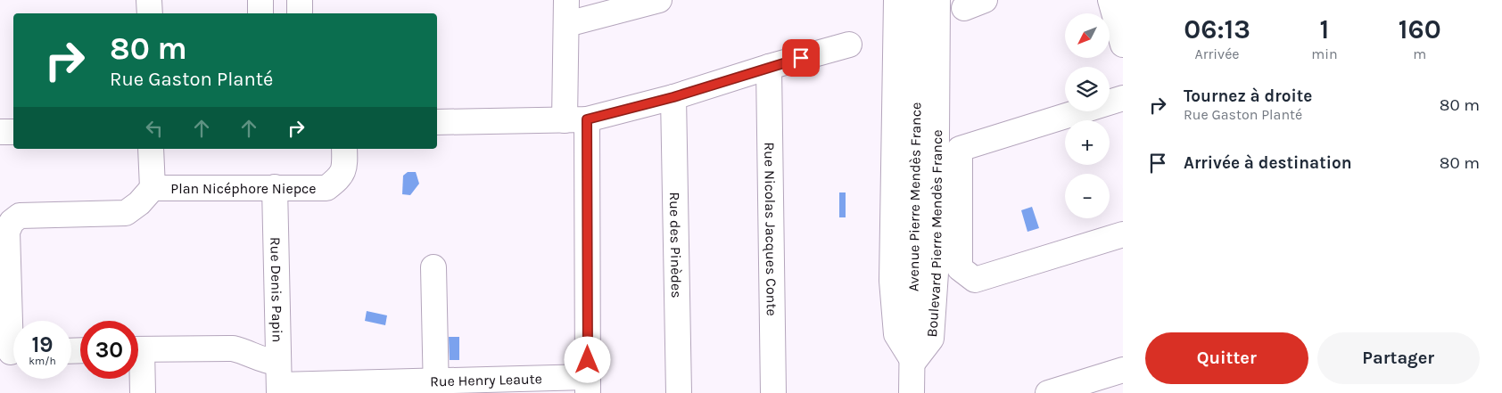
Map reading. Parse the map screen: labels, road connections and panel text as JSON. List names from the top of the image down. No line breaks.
{"streets":{"street":["Plan Nicéphore Niepce","Avenue Pierre Mendès France","Rue Nicolas Jacques Conte","Boulevard Pierre Mendès France","Rue des Pinèdes","Rue Denis Papin","Rue Henry Leaute"]},"crossings":[["Plan Nicéphore Niepce","Rue Denis Papin"],["Avenue Pierre Mendès France","Boulevard Pierre Mendès France"],["Rue Denis Papin","Rue Henry Leaute"]],"north":"bottom left","page":{"eta":["06:13","Arrivée","1","min","160","m"],"map_buttons":["+","−"],"turn":["80 m","Rue Gaston Planté"],"list":[{"name":"Tournez à droite","note":"Rue Gaston Planté","value":"80 m"},{"name":"Arrivée à destination","value":"80 m"}],"speed":"19 km/h","limit":"30","buttons":["Quitter","Partager"]}}
